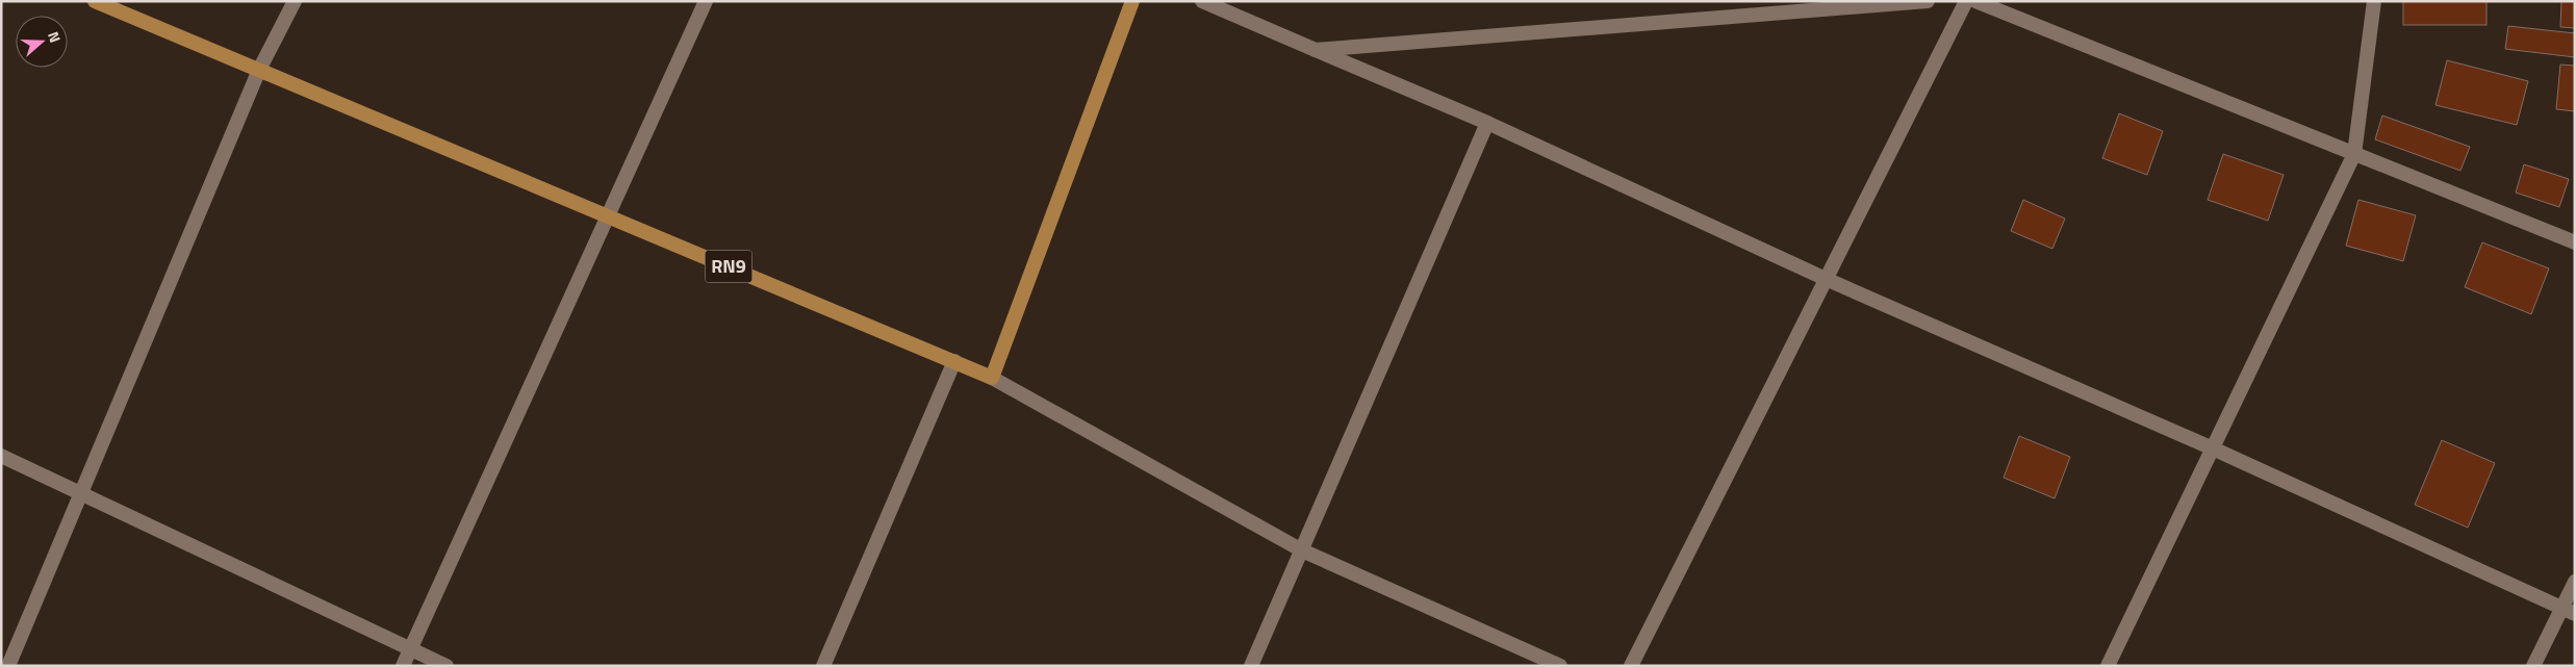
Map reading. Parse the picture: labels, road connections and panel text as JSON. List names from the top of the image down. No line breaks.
{"streets":{"main road":["RN9"]},"north":"right"}
